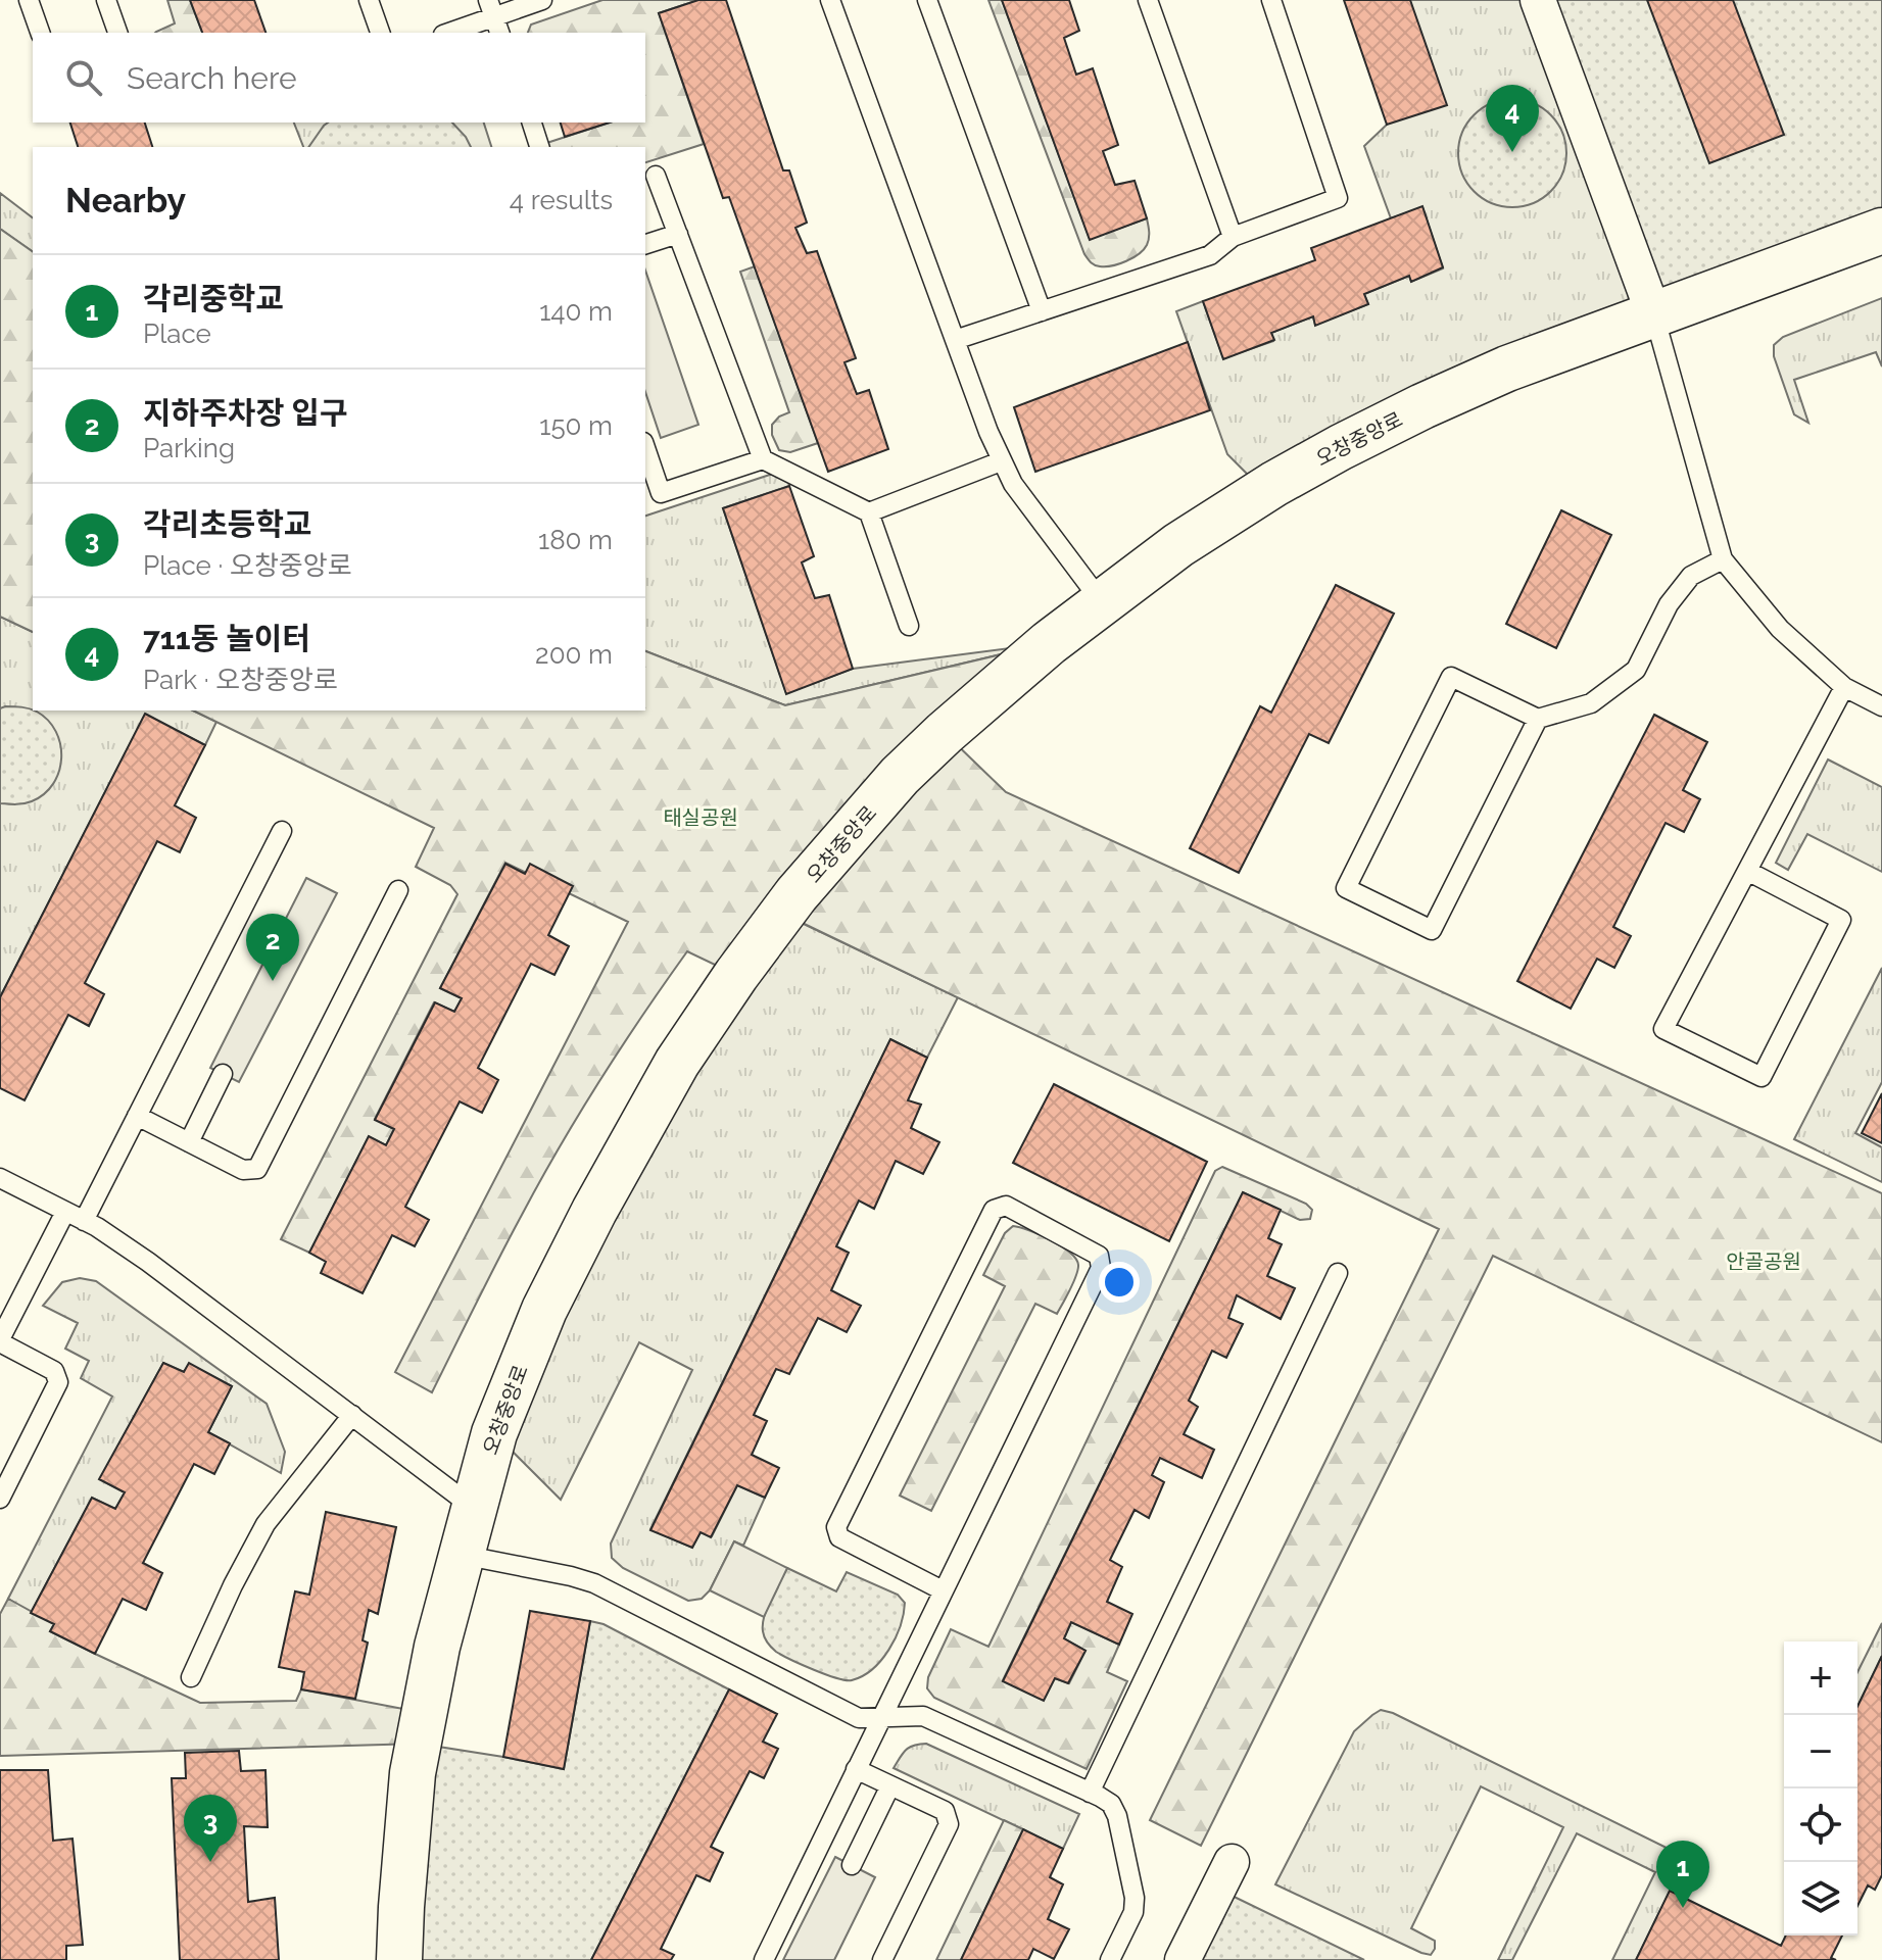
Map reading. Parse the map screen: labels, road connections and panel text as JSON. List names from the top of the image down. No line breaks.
{"streets":{"street":["오창중앙로"]},"parks":["태실공원","안골공원"],"page":{"search":"Search here","pins":["4","2","3","1"],"heading":["Nearby","4 results"],"list":[{"mark":"1","name":"각리중학교","note":"Place","value":"140 m"},{"mark":"2","name":"지하주차장 입구","note":"Parking","value":"150 m"},{"mark":"3","name":"각리초등학교","note":"Place · 오창중앙로","value":"180 m"},{"mark":"4","name":"711동 놀이터","note":"Park · 오창중앙로","value":"200 m"}],"map_buttons":["+","−"]}}
